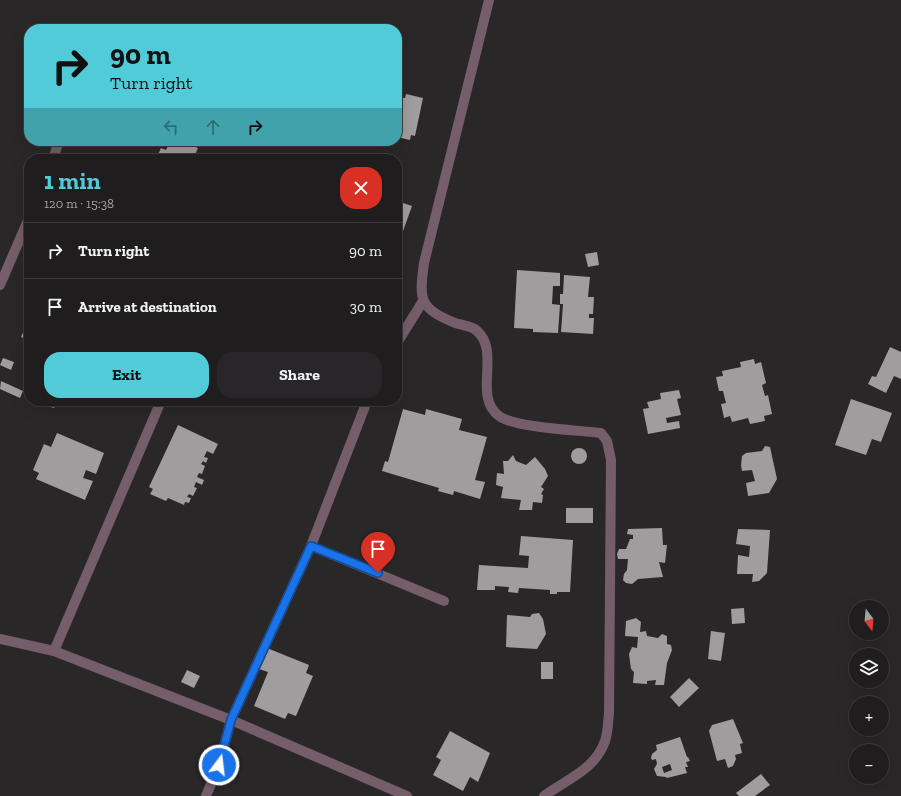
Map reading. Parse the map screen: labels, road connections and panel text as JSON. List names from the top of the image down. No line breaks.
{"north":"bottom","page":{"turn":["90 m","Turn right"],"heading":["1 min","120 m · 15:38"],"list":[{"name":"Turn right","value":"90 m"},{"name":"Arrive at destination","value":"30 m"}],"buttons":["Exit","Share"],"map_buttons":["+","−"]}}
